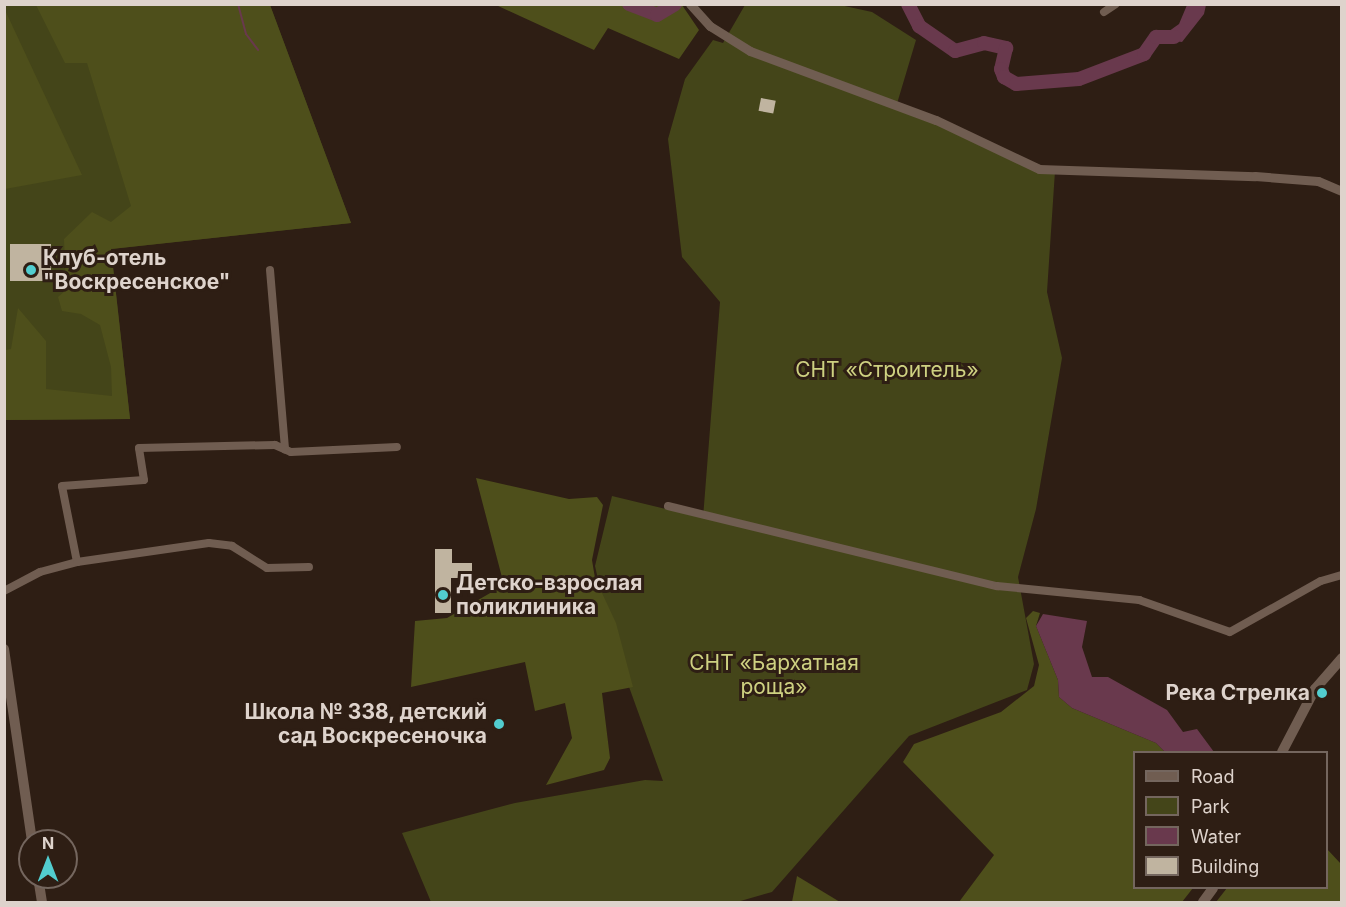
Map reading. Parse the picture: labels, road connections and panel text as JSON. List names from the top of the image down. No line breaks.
{"parks":["СНТ «Строитель»","СНТ «Бархатная роща»"],"places":["Клуб-отель \"Воскресенское\"","Детско-взрослая поликлиника","Река Стрелка","Школа № 338, детский сад Воскресеночка"],"legend":["Road","Park","Water","Building"],"north":"top"}
